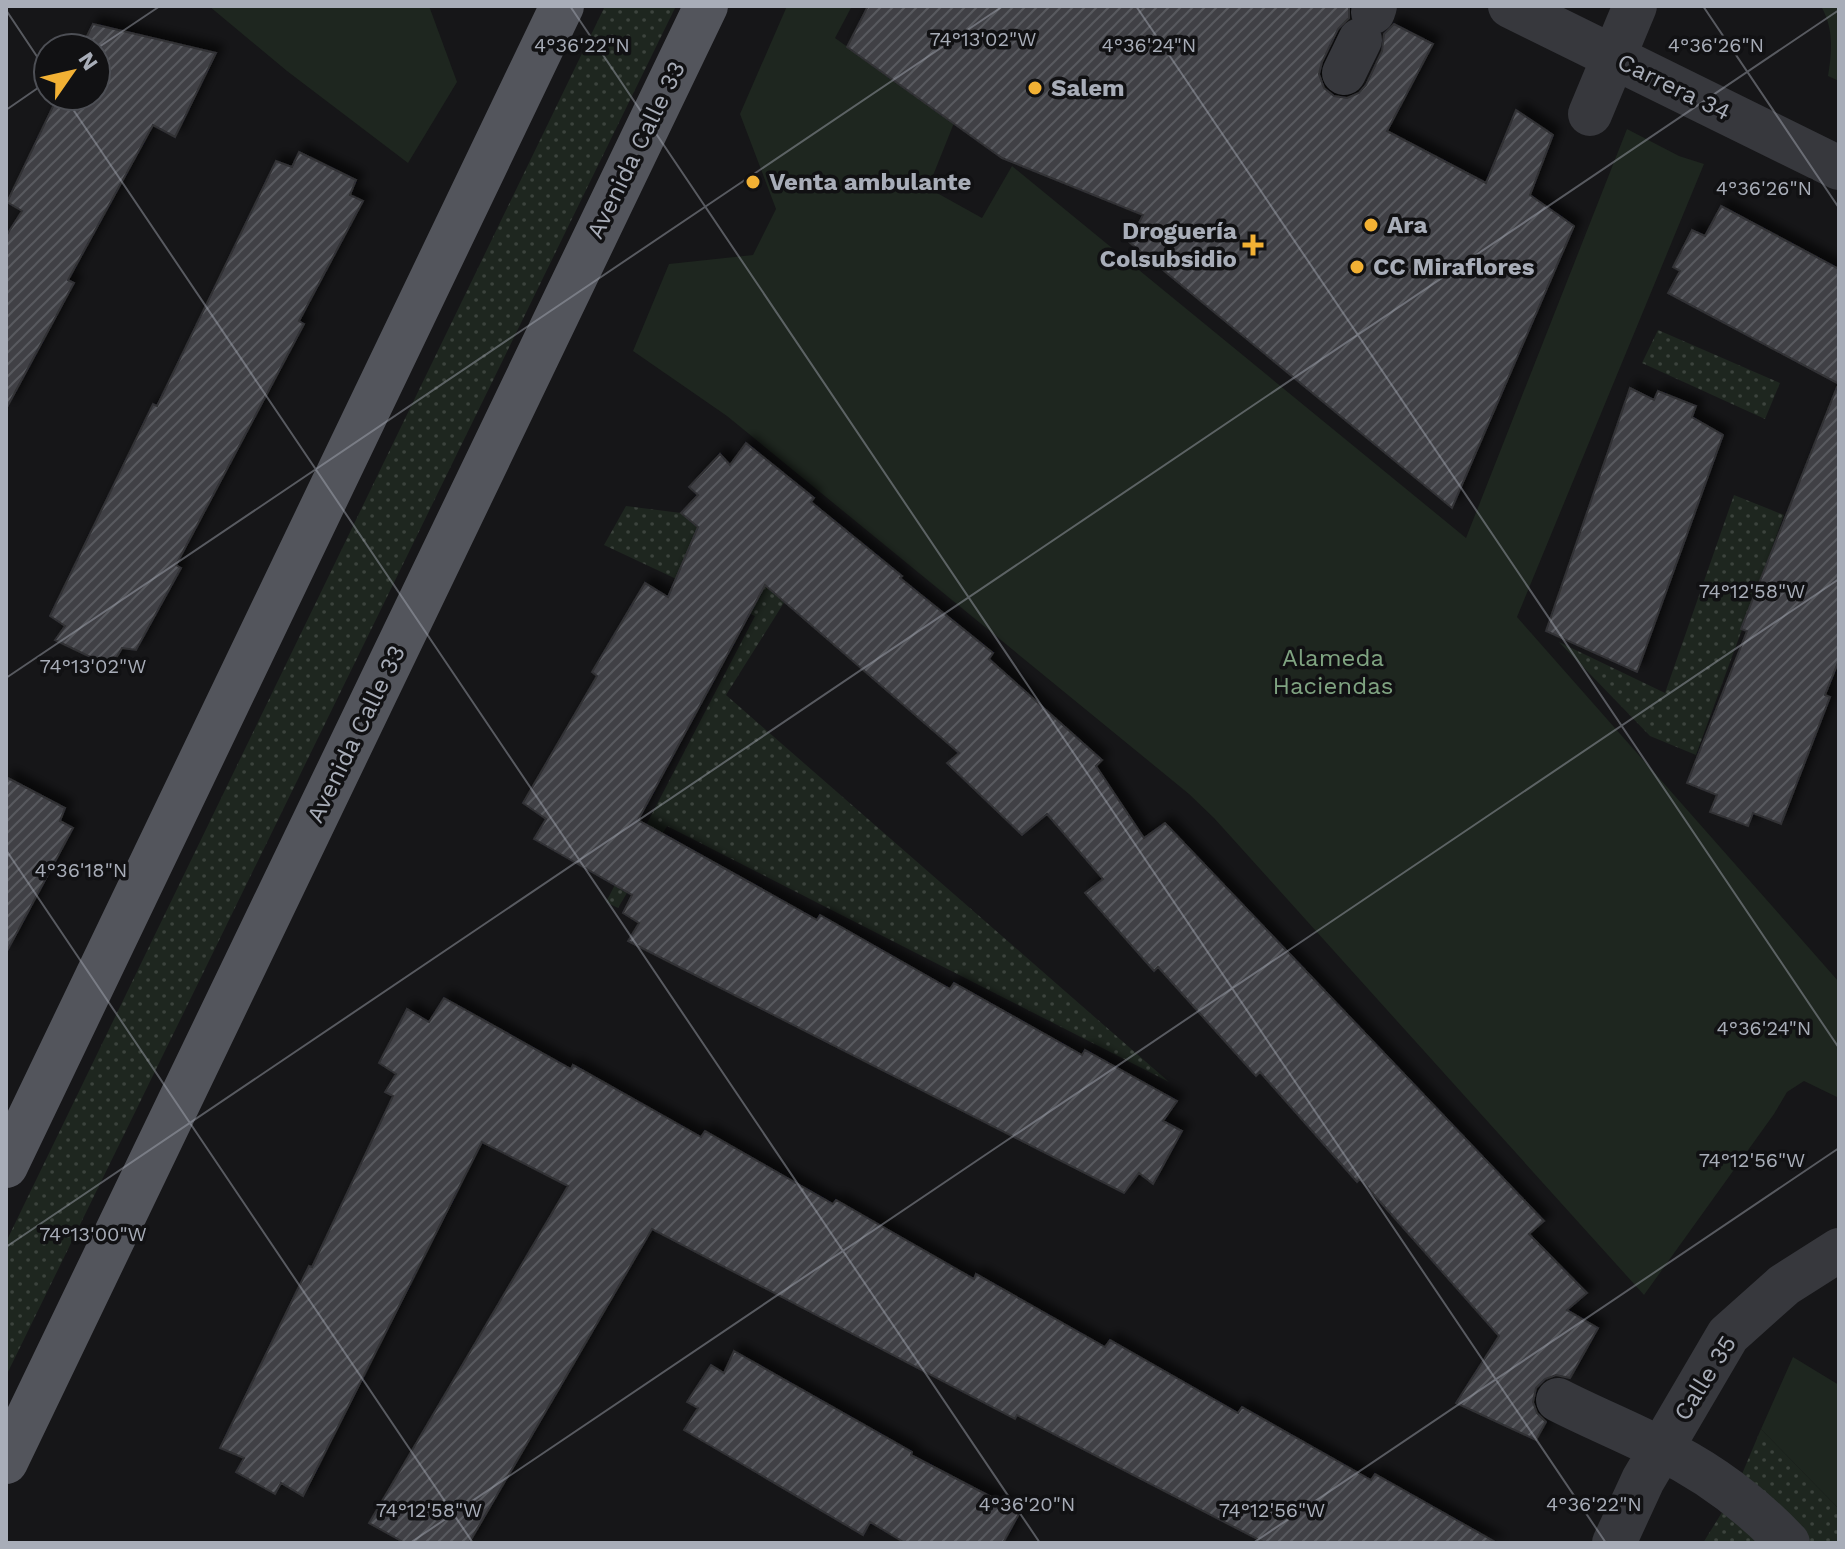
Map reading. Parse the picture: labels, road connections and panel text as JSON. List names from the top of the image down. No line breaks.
{"streets":{"main road":["Avenida Calle 33"],"street":["Carrera 34","Calle 35"]},"parks":["Alameda Haciendas"],"places":{"other":["Salem","Venta ambulante","Ara","CC Miraflores"],"health":["Droguería Colsubsidio"]},"north":"top right","coordinates":["74°13'02\"W","4°36'22\"N","4°36'24\"N","4°36'26\"N","74°12'58\"W","4°36'18\"N","74°12'56\"W","74°13'00\"W","4°36'20\"N"]}
